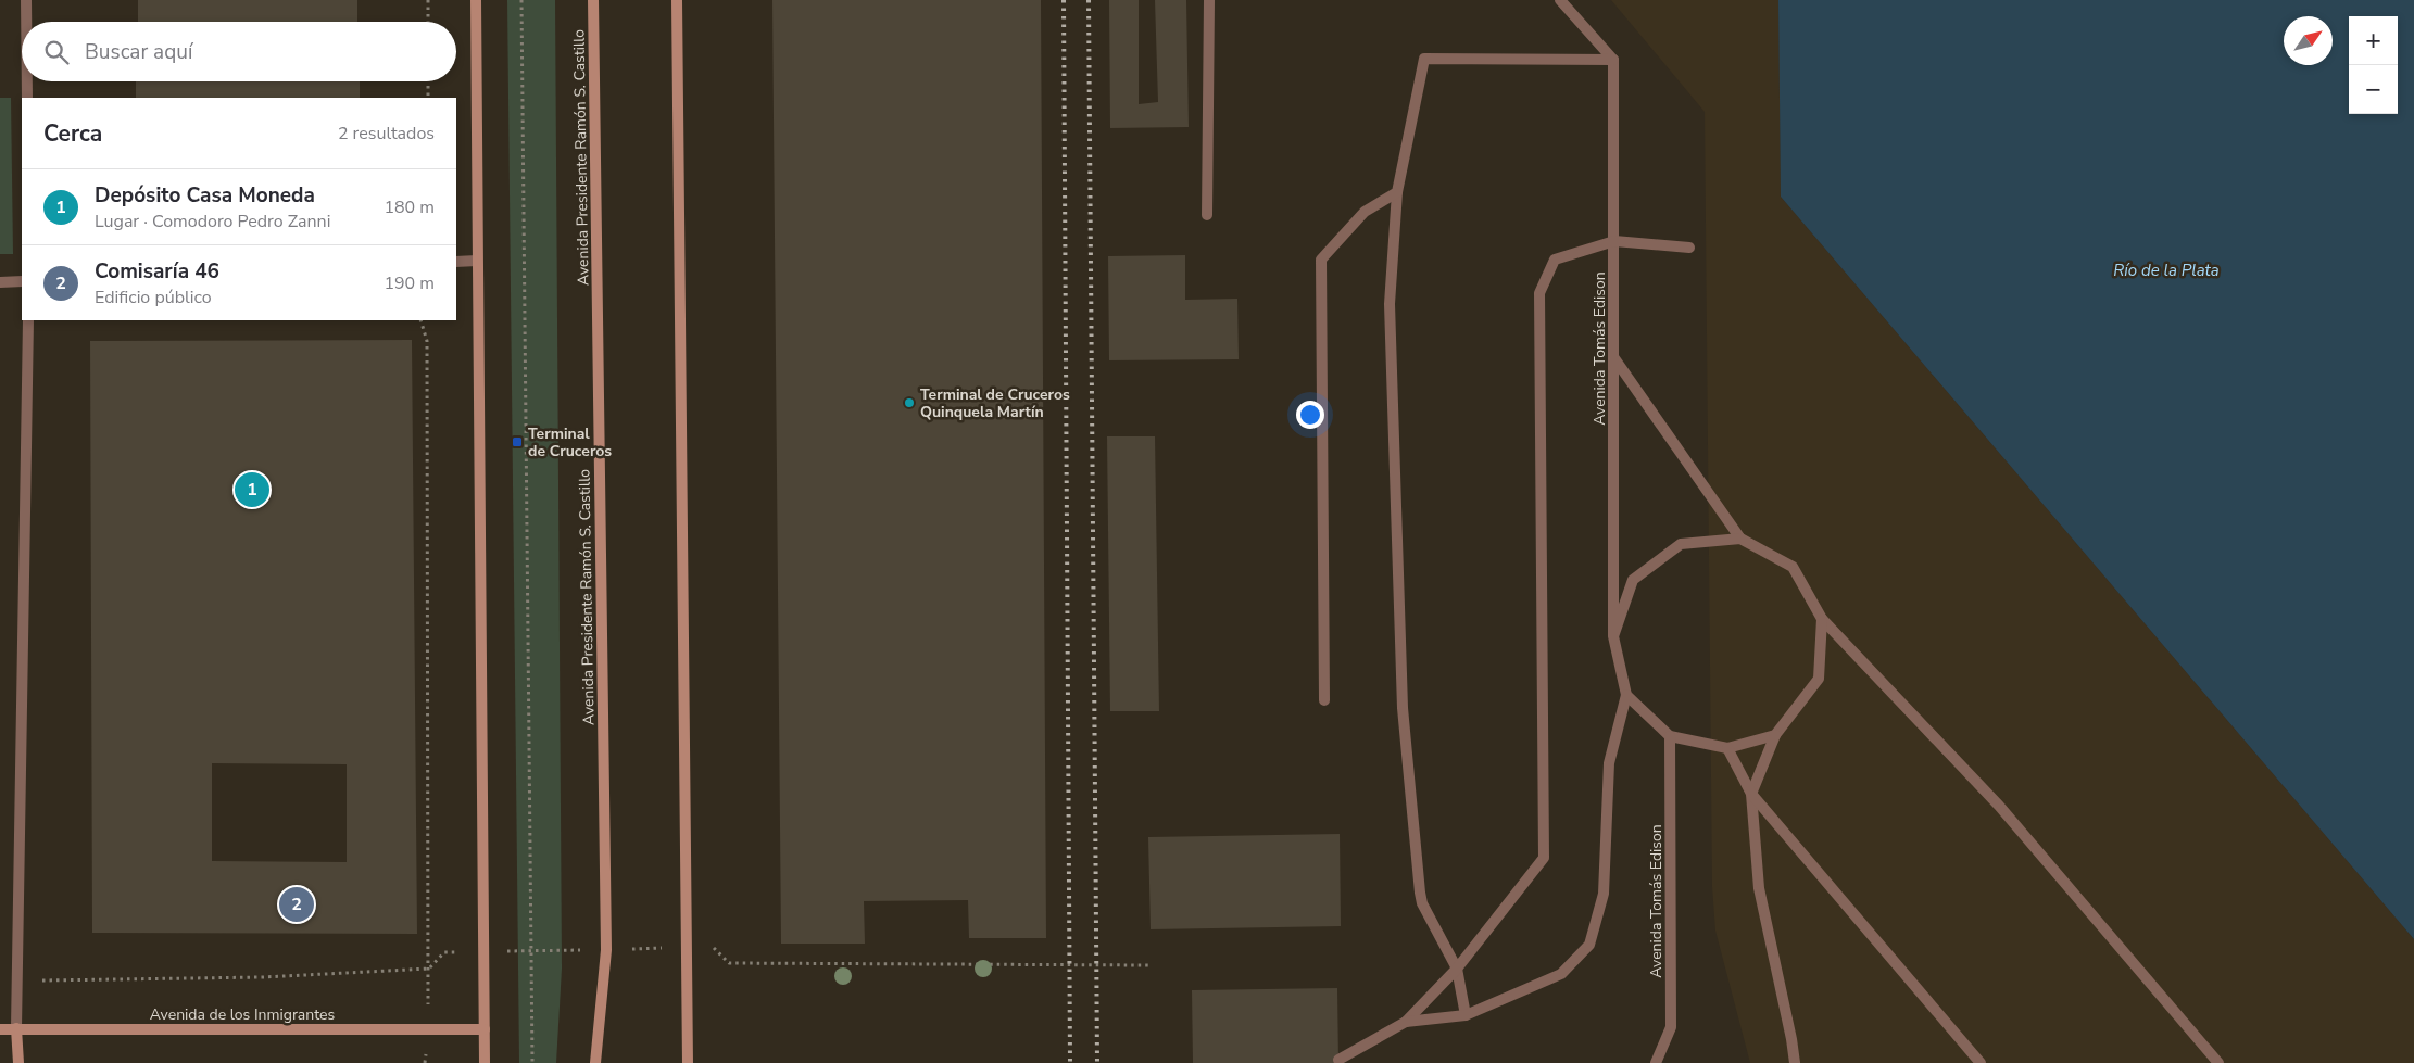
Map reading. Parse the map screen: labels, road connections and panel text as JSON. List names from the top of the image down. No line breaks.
{"streets":{"main road":["Avenida Presidente Ramón S. Castillo","Avenida de los Inmigrantes"],"street":["Avenida Tomás Edison"]},"water":["Río de la Plata"],"places":{"other":["Terminal de Cruceros Quinquela Martín"],"transit":["Terminal de Cruceros"]},"north":"top right","page":{"map_buttons":["+","−"],"search":"Buscar aquí","heading":["Cerca","2 resultados"],"list":[{"mark":"1","name":"Depósito Casa Moneda","note":"Lugar · Comodoro Pedro Zanni","value":"180 m"},{"mark":"2","name":"Comisaría 46","note":"Edificio público","value":"190 m"}],"pins":["1","2"]}}
